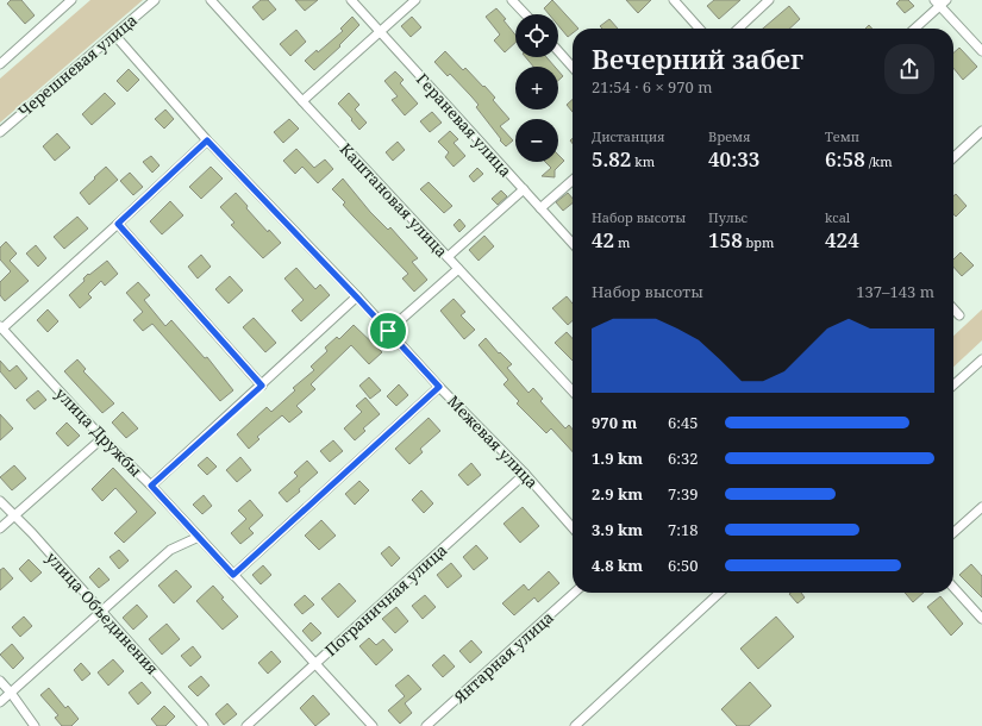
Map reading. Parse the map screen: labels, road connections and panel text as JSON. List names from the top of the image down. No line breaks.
{"streets":{"street":["Черешневая улица","Гераневая улица","Каштановая улица","улица Дружбы","Межевая улица","Пограничная улица","улица Объединения","Янтарная улица"]},"crossings":[["Черешневая улица","Межевая улица"],["улица Дружбы","Пограничная улица"],["Межевая улица","Пограничная улица"]],"page":{"map_buttons":["+","−"],"heading":["Вечерний забег","21:54 · 6 × 970 m"],"stats":[["Дистанция","5.82 km"],["Время","40:33"],["Темп","6:58 /km"],["Набор высоты","42 m"],["Пульс","158 bpm"],["kcal","424"]],"chart":["Набор высоты","137–143 m"],"list":[{"name":"970 m","note":"6:45"},{"name":"1.9 km","note":"6:32"},{"name":"2.9 km","note":"7:39"},{"name":"3.9 km","note":"7:18"},{"name":"4.8 km","note":"6:50"}]}}
